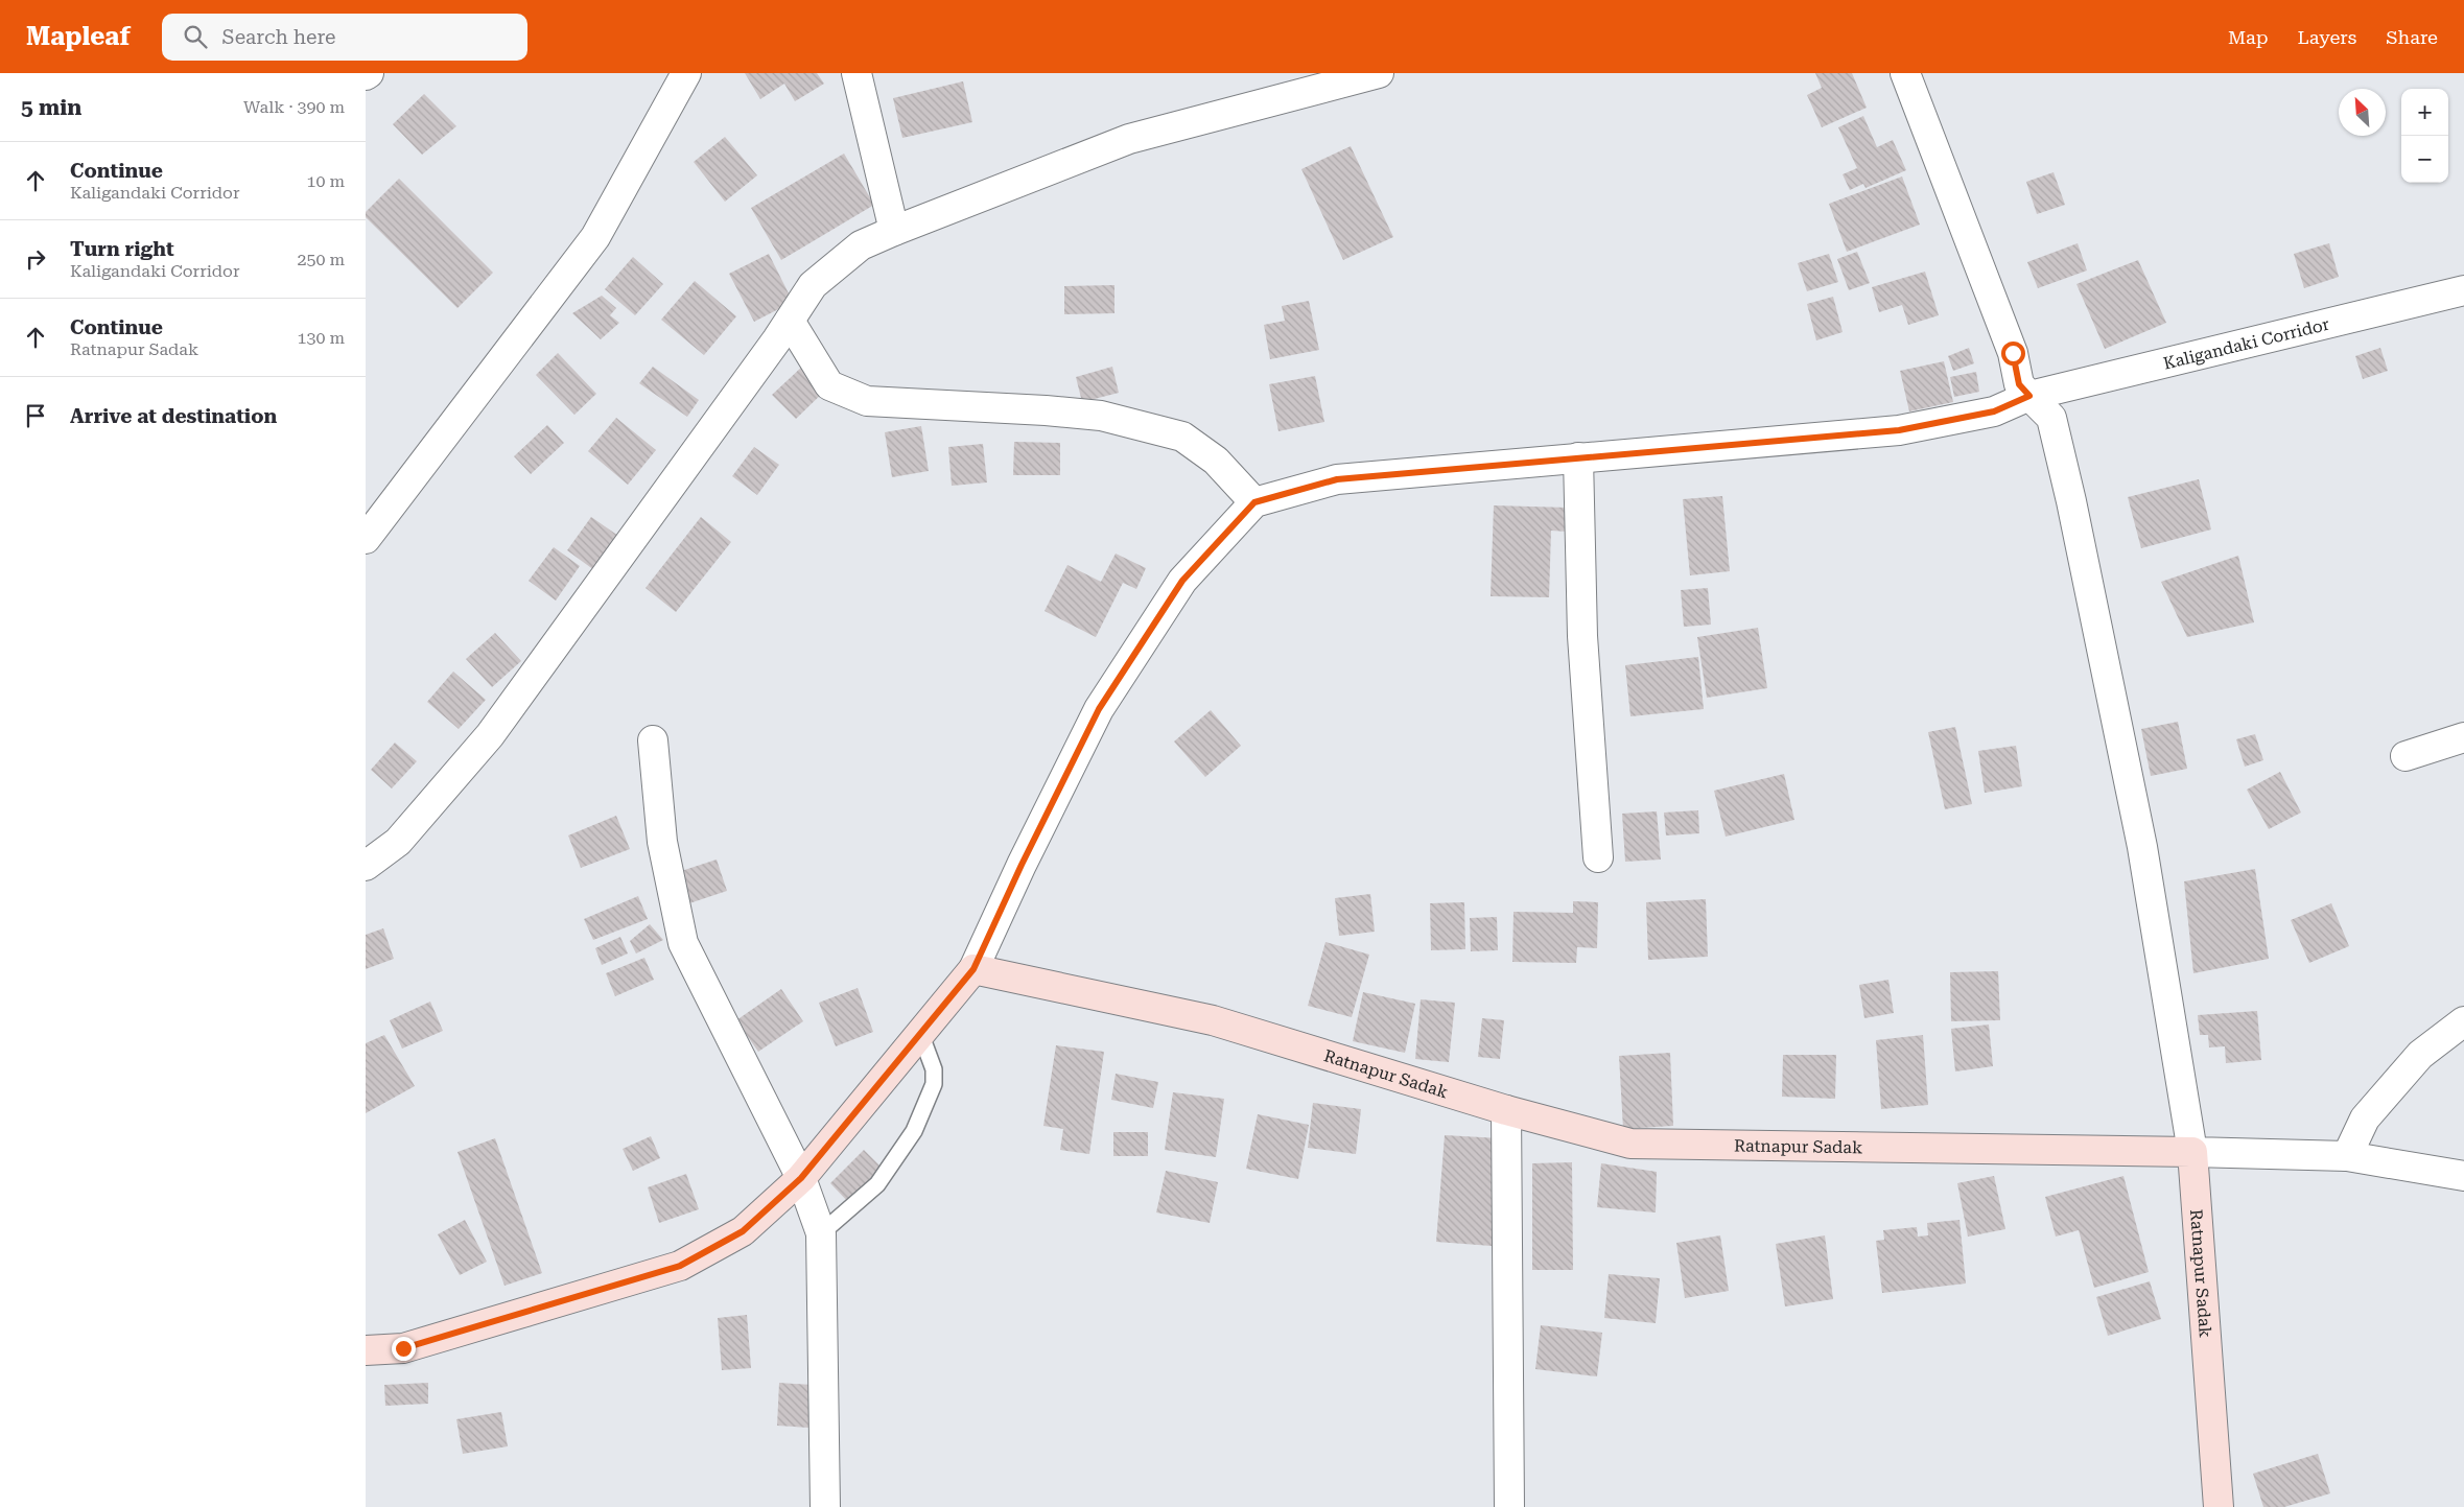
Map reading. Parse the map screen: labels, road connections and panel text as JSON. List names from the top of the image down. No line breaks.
{"streets":{"main road":["Ratnapur Sadak"],"street":["Kaligandaki Corridor"]},"north":"top left","page":{"header":"Mapleaf","search":"Search here","nav":["Map","Layers","Share"],"heading":["5 min","Walk · 390 m"],"map_buttons":["+","−"],"list":[["Continue","Kaligandaki Corridor","10 m"],["Turn right","Kaligandaki Corridor","250 m"],["Continue","Ratnapur Sadak","130 m"],"Arrive at destination"]}}
